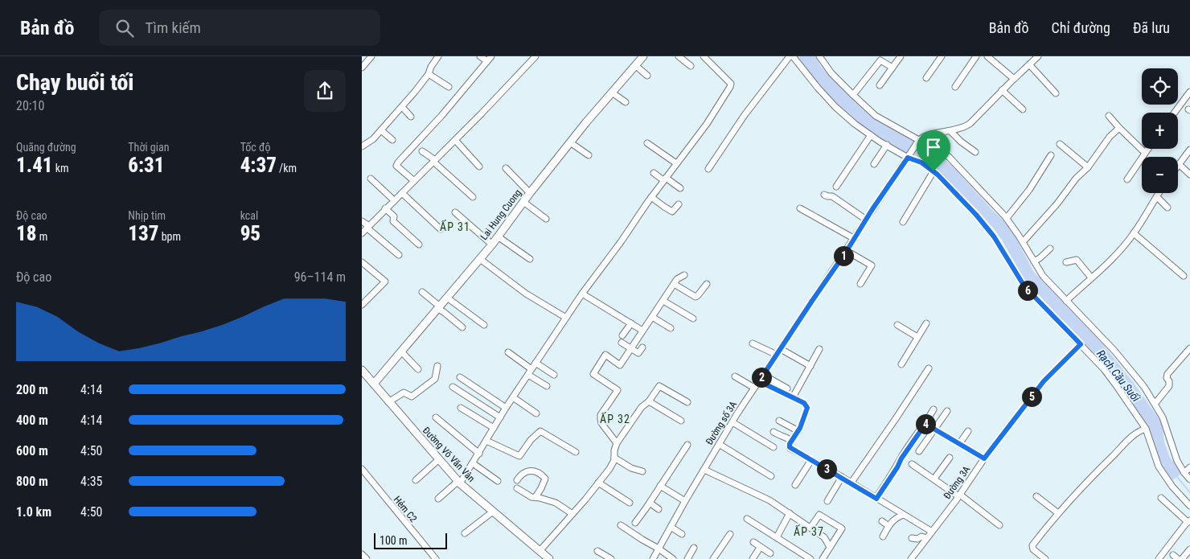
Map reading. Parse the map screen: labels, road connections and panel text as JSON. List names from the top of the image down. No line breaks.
{"streets":{"street":["Lai Hung Cuong","Đường số 3A","Đường Võ Văn Vân","Đường 3A","Hẻm C2"]},"crossings":[["Lai Hung Cuong","Đường Võ Văn Vân"]],"districts":["ẤP 31","ẤP 32","ẤP 37"],"water":["Rạch Cầu Suối"],"scale_bar":"100 m","page":{"header":"Bản đồ","search":"Tìm kiếm","nav":["Bản đồ","Chỉ đường","Đã lưu"],"heading":["Chạy buổi tối","20:10"],"map_buttons":["+","−"],"stats":[["Quãng đường","1.41 km"],["Thời gian","6:31"],["Tốc độ","4:37 /km"],["Độ cao","18 m"],["Nhịp tim","137 bpm"],["kcal","95"]],"pins":["1","6","2","5","4","3"],"chart":["Độ cao","96–114 m"],"list":[{"name":"200 m","note":"4:14"},{"name":"400 m","note":"4:14"},{"name":"600 m","note":"4:50"},{"name":"800 m","note":"4:35"},{"name":"1.0 km","note":"4:50"}],"scale":"100 m"}}
